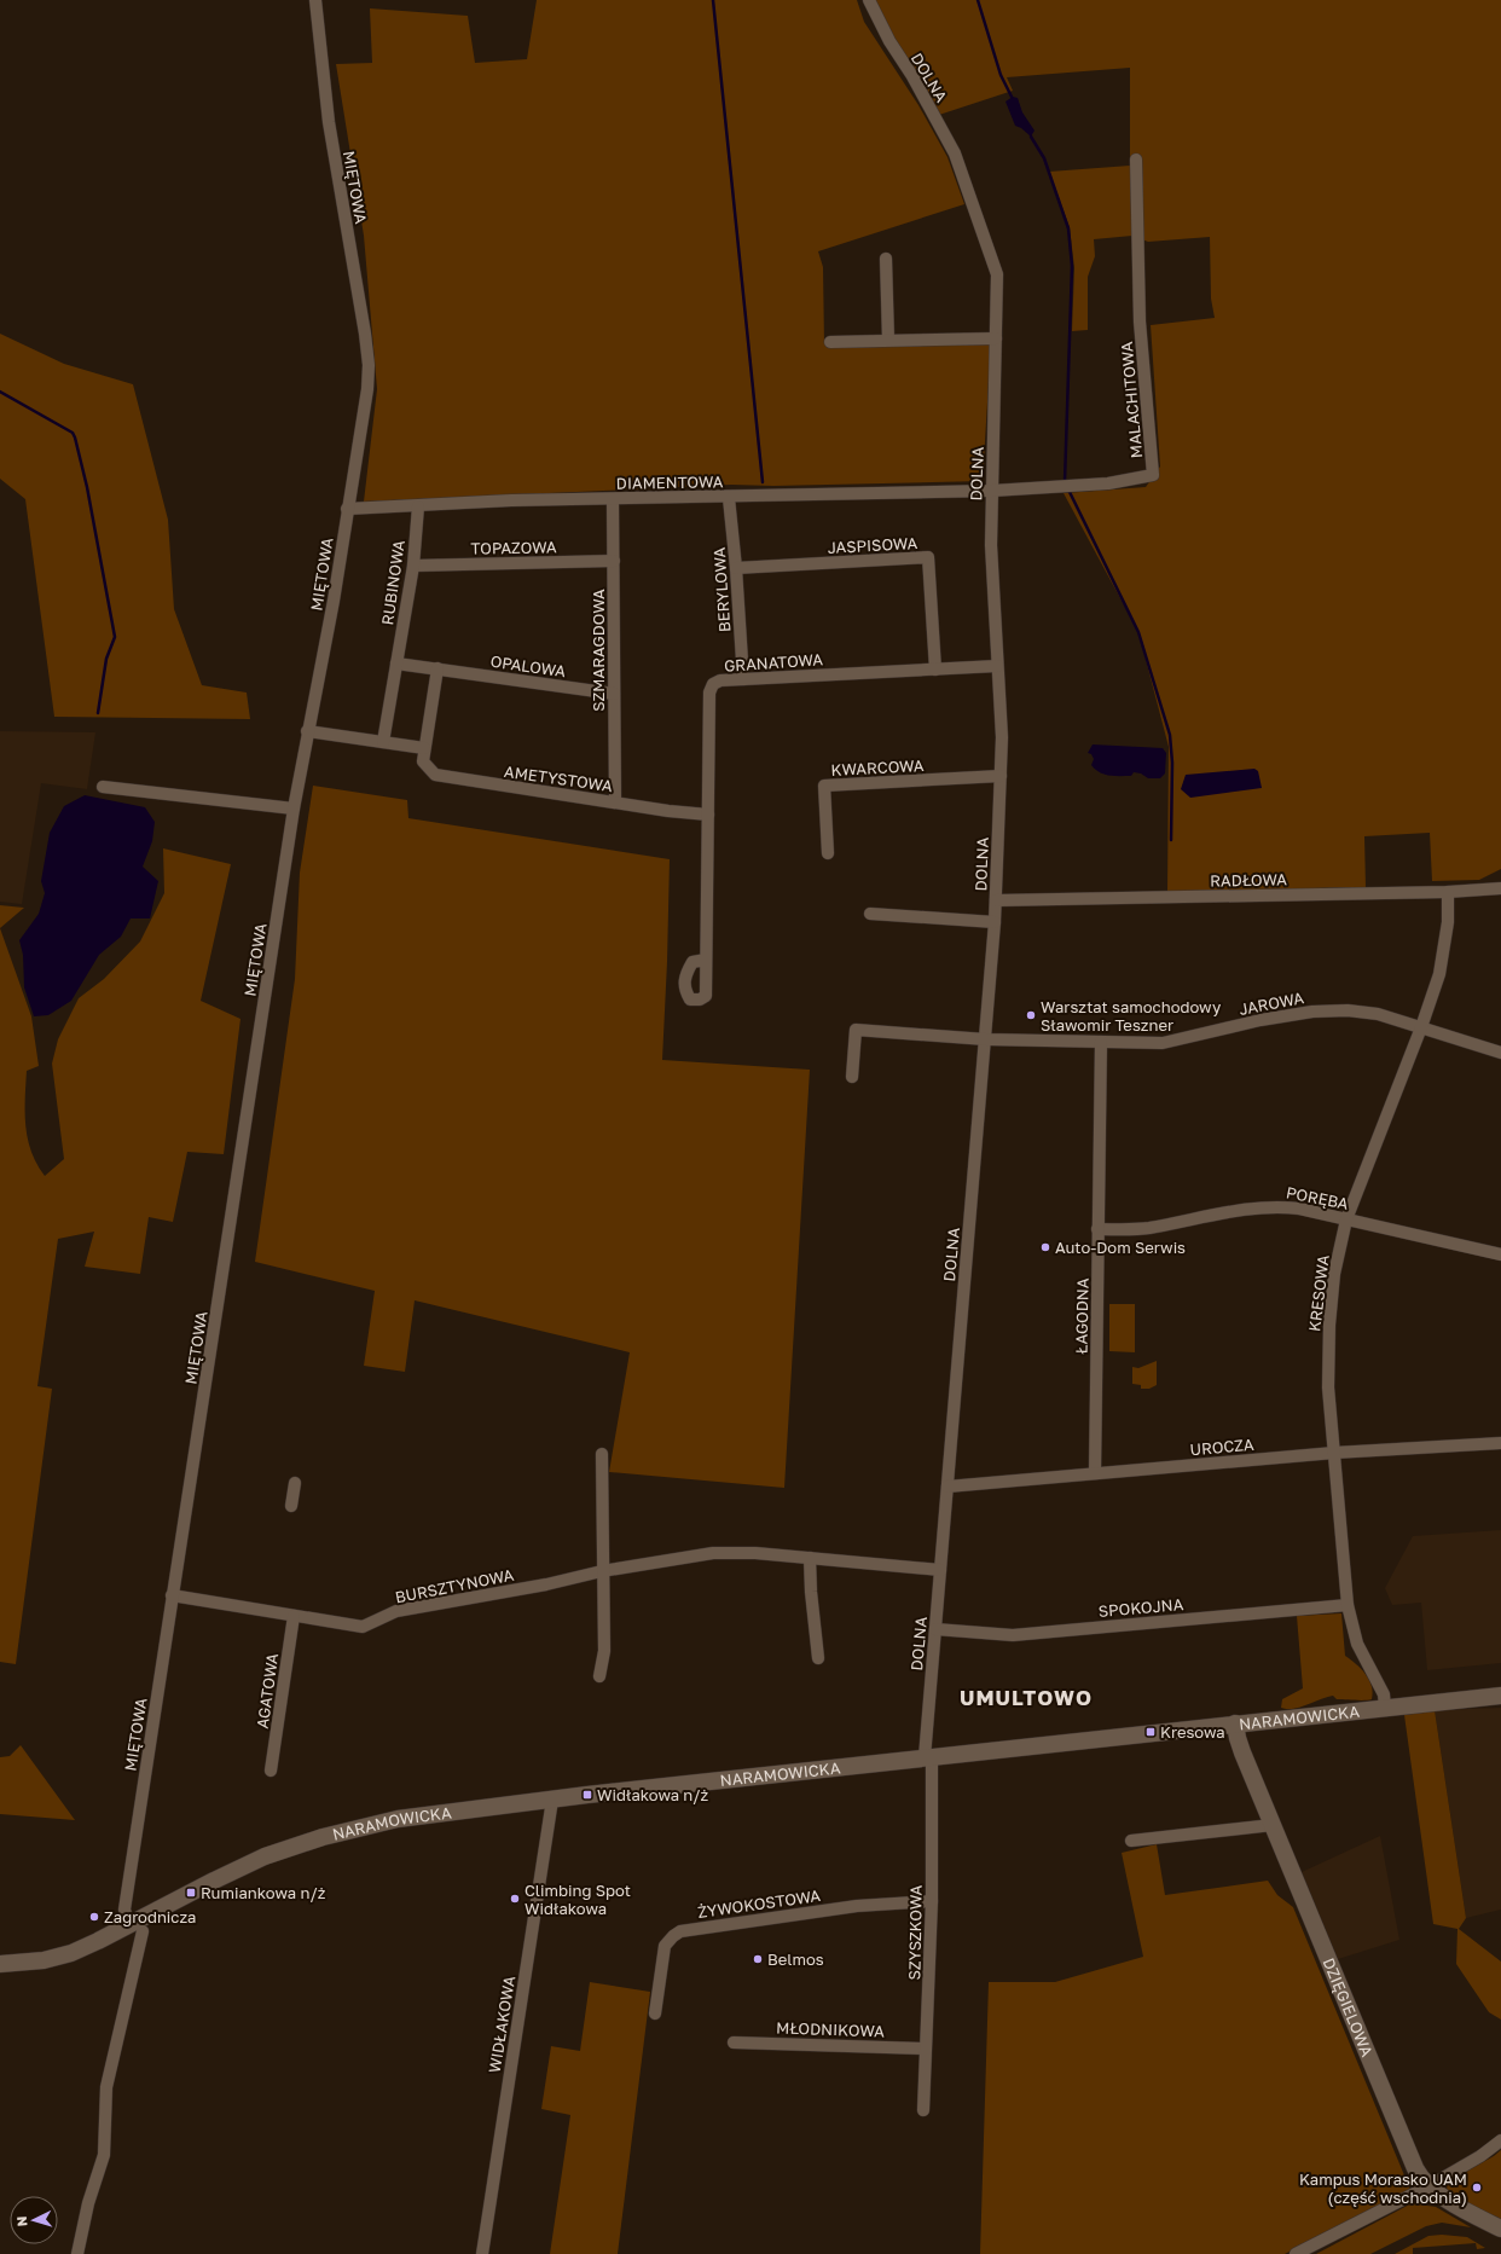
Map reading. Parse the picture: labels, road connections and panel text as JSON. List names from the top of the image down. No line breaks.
{"streets":{"street":["DOLNA","MIĘTOWA","MALACHITOWA","DIAMENTOWA","JASPISOWA","TOPAZOWA","RUBINOWA","BERYLOWA","SZMARAGDOWA","GRANATOWA","OPALOWA","KWARCOWA","AMETYSTOWA","RADŁOWA","JAROWA","PORĘBA","KRESOWA","ŁAGODNA","UROCZA","BURSZTYNOWA","SPOKOJNA","AGATOWA","NARAMOWICKA","ŻYWOKOSTOWA","SZYSZKOWA","DZIĘGIELOWA","WIDŁAKOWA","MŁODNIKOWA"]},"crossings":[["DOLNA","MALACHITOWA"],["DOLNA","DIAMENTOWA"],["DOLNA","GRANATOWA"],["DOLNA","KWARCOWA"],["DOLNA","RADŁOWA"],["DOLNA","JAROWA"],["DOLNA","UROCZA"],["DOLNA","BURSZTYNOWA"],["DOLNA","SPOKOJNA"],["DOLNA","NARAMOWICKA"],["DOLNA","SZYSZKOWA"],["MIĘTOWA","DIAMENTOWA"],["MIĘTOWA","BURSZTYNOWA"],["MIĘTOWA","NARAMOWICKA"],["MALACHITOWA","DIAMENTOWA"],["DIAMENTOWA","RUBINOWA"],["DIAMENTOWA","BERYLOWA"],["DIAMENTOWA","SZMARAGDOWA"],["JASPISOWA","BERYLOWA"],["JASPISOWA","GRANATOWA"],["TOPAZOWA","RUBINOWA"],["TOPAZOWA","SZMARAGDOWA"],["BERYLOWA","GRANATOWA"],["SZMARAGDOWA","OPALOWA"],["SZMARAGDOWA","AMETYSTOWA"],["GRANATOWA","AMETYSTOWA"],["RADŁOWA","KRESOWA"],["JAROWA","KRESOWA"],["JAROWA","ŁAGODNA"],["PORĘBA","KRESOWA"],["PORĘBA","ŁAGODNA"],["KRESOWA","UROCZA"],["KRESOWA","SPOKOJNA"],["KRESOWA","NARAMOWICKA"],["ŁAGODNA","UROCZA"],["BURSZTYNOWA","AGATOWA"],["NARAMOWICKA","SZYSZKOWA"],["NARAMOWICKA","DZIĘGIELOWA"],["NARAMOWICKA","WIDŁAKOWA"],["ŻYWOKOSTOWA","SZYSZKOWA"],["SZYSZKOWA","MŁODNIKOWA"]],"districts":["UMULTOWO"],"places":{"other":["Warsztat samochodowy Sławomir Teszner","Auto-Dom Serwis","Climbing Spot Widłakowa","Zagrodnicza","Belmos","Kampus Morasko UAM (część wschodnia)"],"transit":["Kresowa","Widłakowa n/ż","Rumiankowa n/ż"]},"north":"left"}
